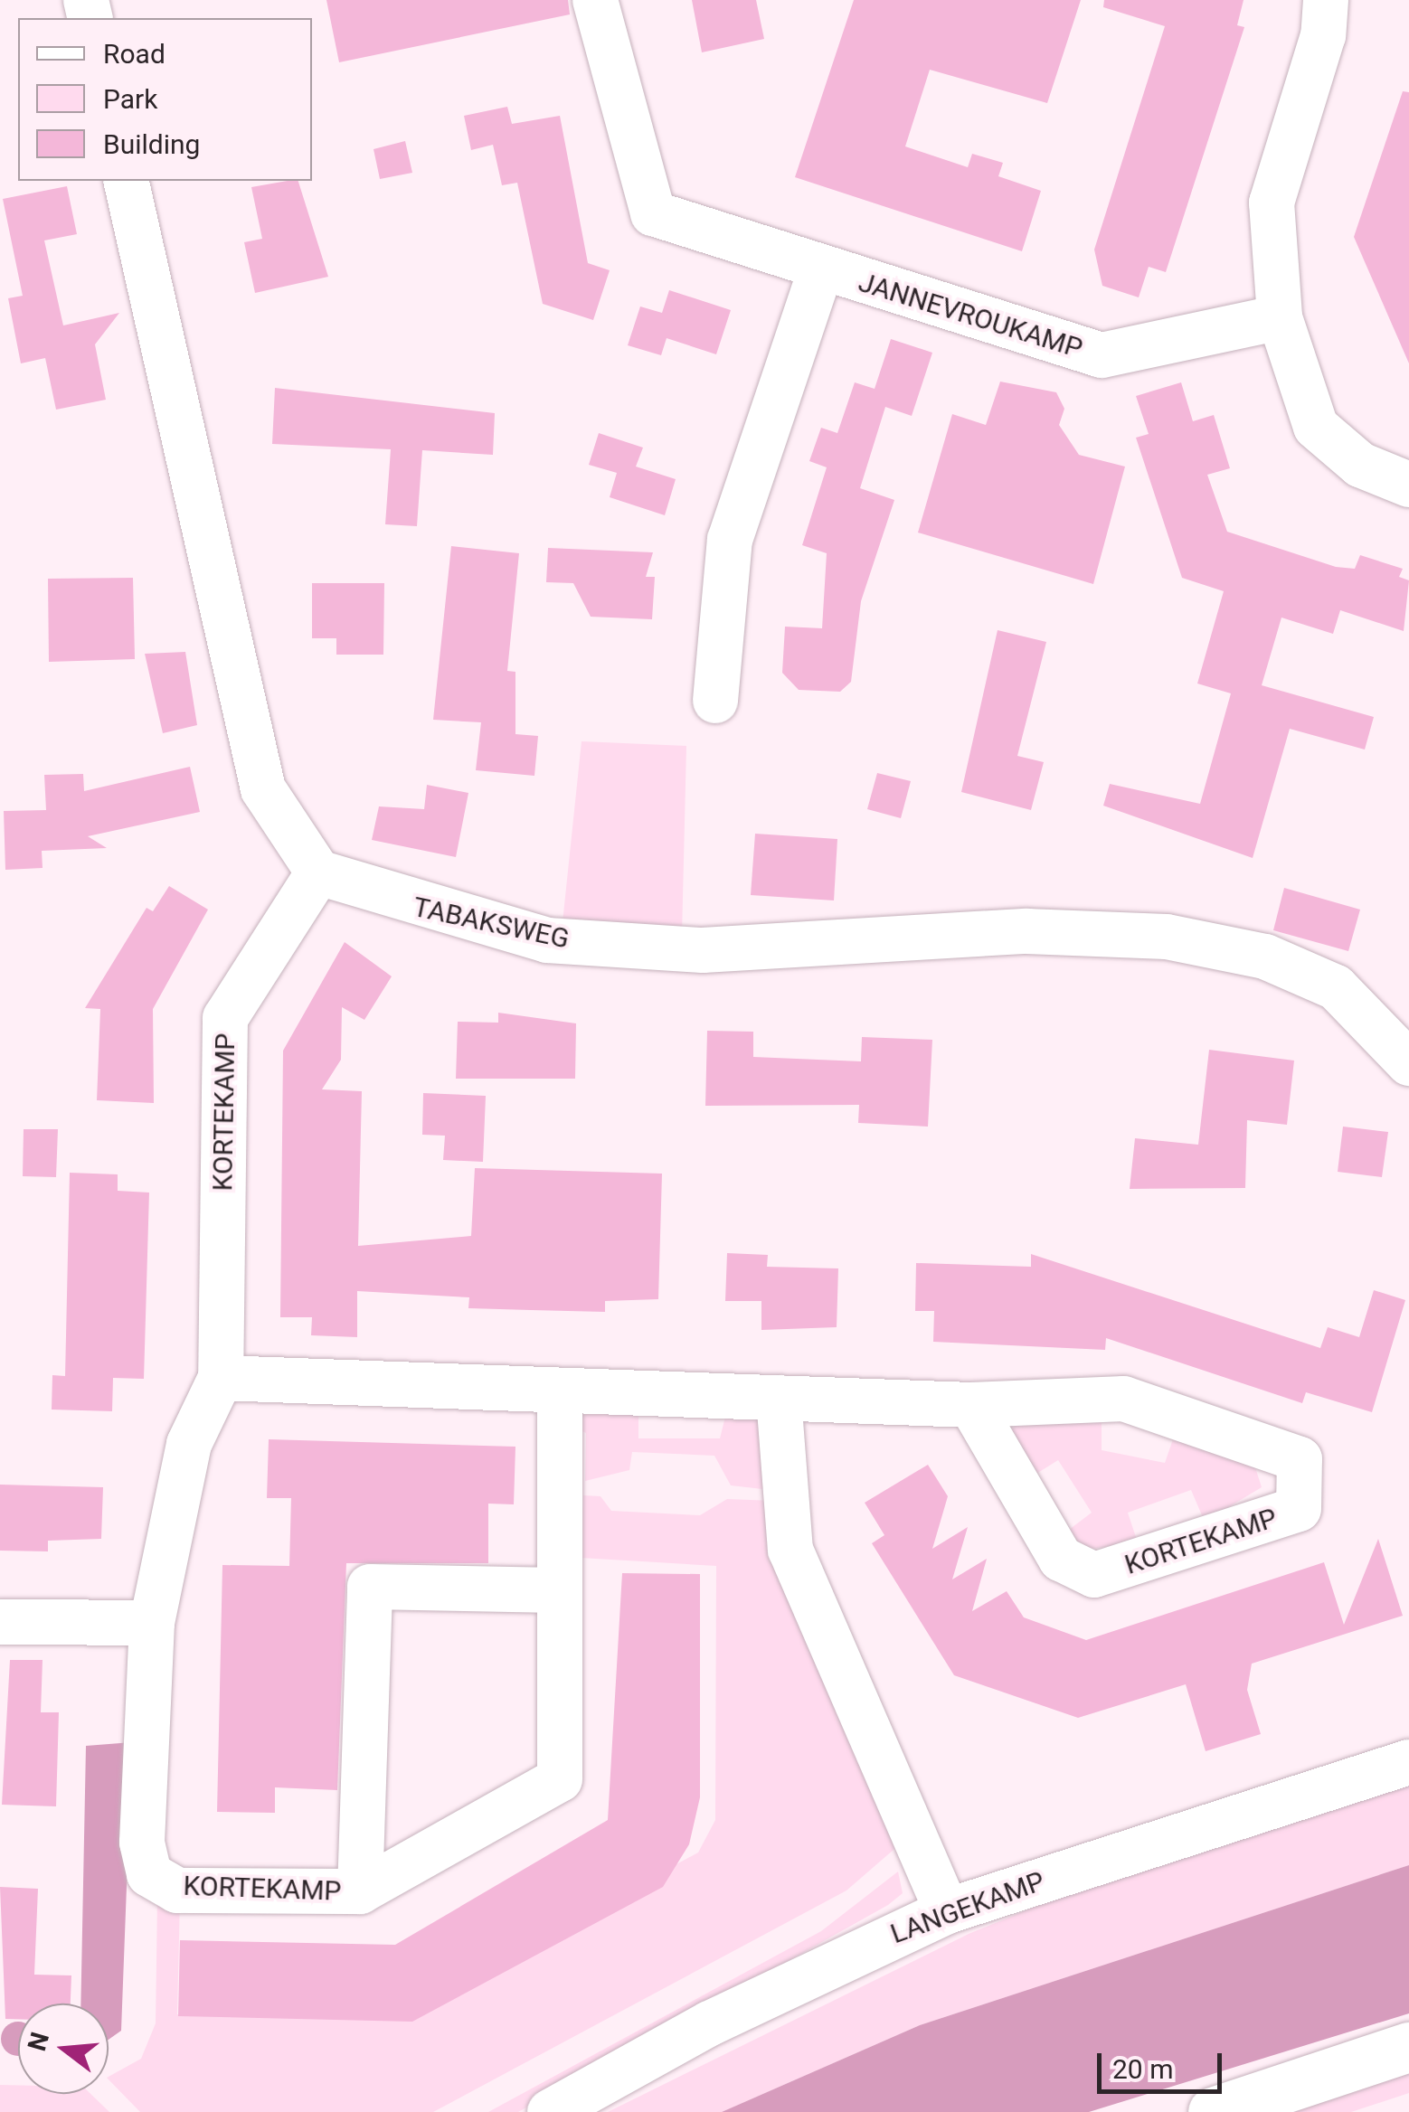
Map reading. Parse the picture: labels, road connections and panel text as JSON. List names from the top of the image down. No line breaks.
{"streets":{"street":["JANNEVROUKAMP","TABAKSWEG","KORTEKAMP","LANGEKAMP"]},"crossings":[["TABAKSWEG","KORTEKAMP"]],"legend":["Road","Park","Building"],"scale_bar":"20 m","north":"left"}
